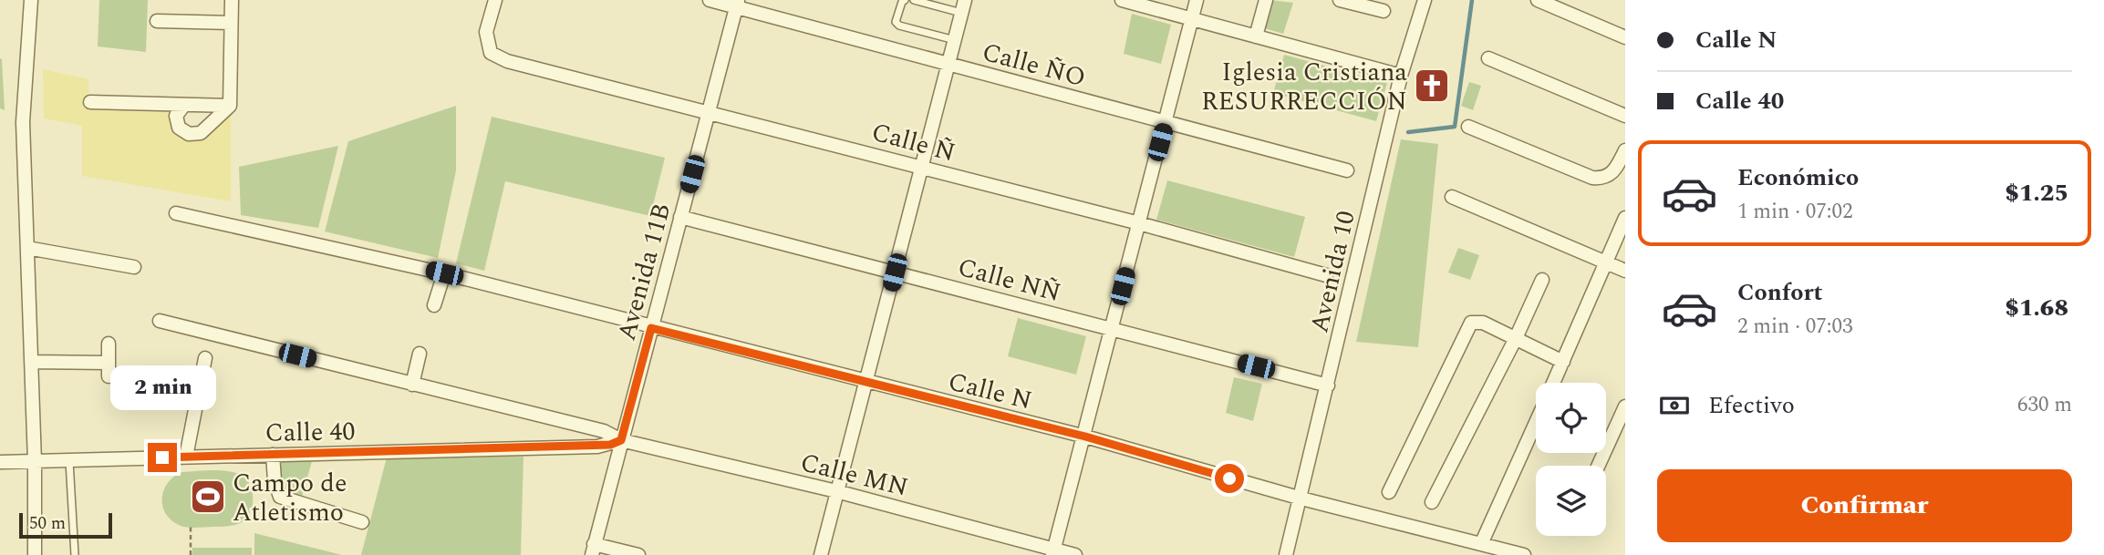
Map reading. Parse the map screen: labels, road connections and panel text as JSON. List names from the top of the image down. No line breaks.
{"streets":{"street":["Calle ÑO","Calle Ñ","Avenida 11B","Avenida 10","Calle NÑ","Calle N","Calle 40","Calle MN"]},"crossings":[["Calle ÑO","Avenida 11B"],["Calle Ñ","Avenida 11B"],["Avenida 11B","Calle NÑ"],["Avenida 11B","Calle N"],["Avenida 11B","Calle 40"],["Avenida 11B","Calle MN"],["Avenida 10","Calle NÑ"],["Avenida 10","Calle N"],["Calle 40","Calle MN"]],"places":{"church":["Iglesia Cristiana RESURRECCIÓN"],"sports":["Campo de Atletismo"]},"scale_bar":"50 m","page":{"banner":["Calle N","Calle 40"],"list":[{"name":"Económico","note":"1 min · 07:02","value":"$1.25"},{"name":"Confort","note":"2 min · 07:03","value":"$1.68"}],"bubble":"2 min","pay":["Efectivo","630 m"],"buttons":"Confirmar","scale":"50 m"}}
